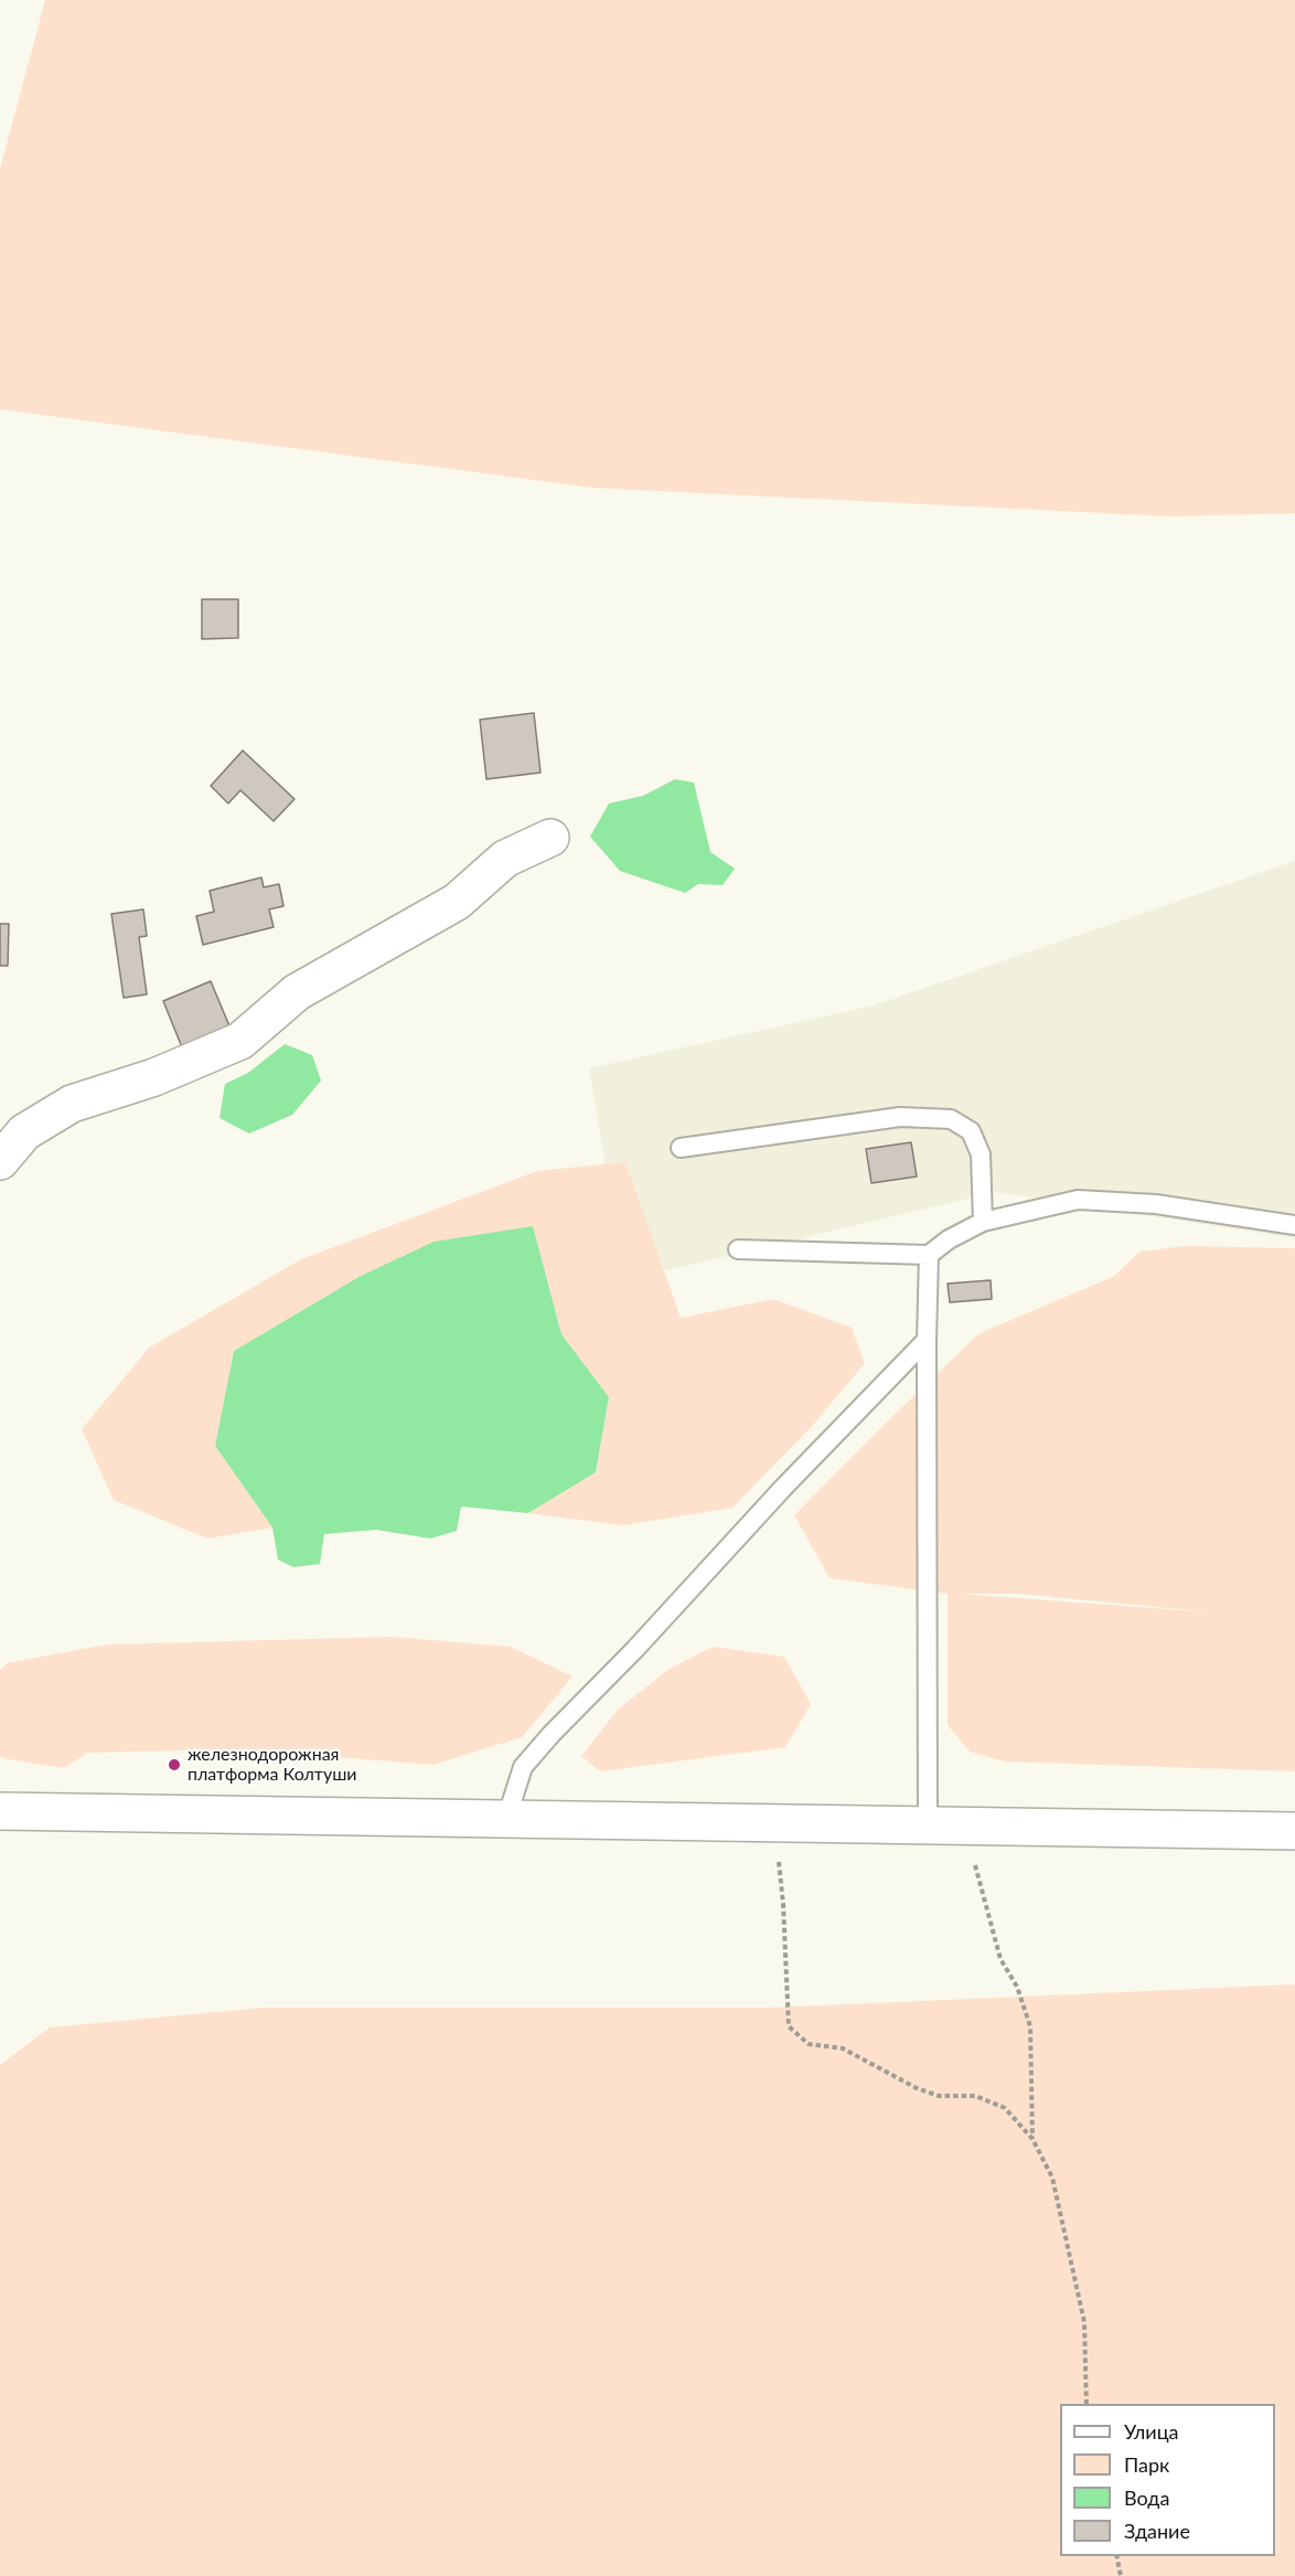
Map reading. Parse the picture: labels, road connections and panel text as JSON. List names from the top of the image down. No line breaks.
{"places":["железнодорожная платформа Колтуши"],"legend":["Улица","Парк","Вода","Здание"]}
